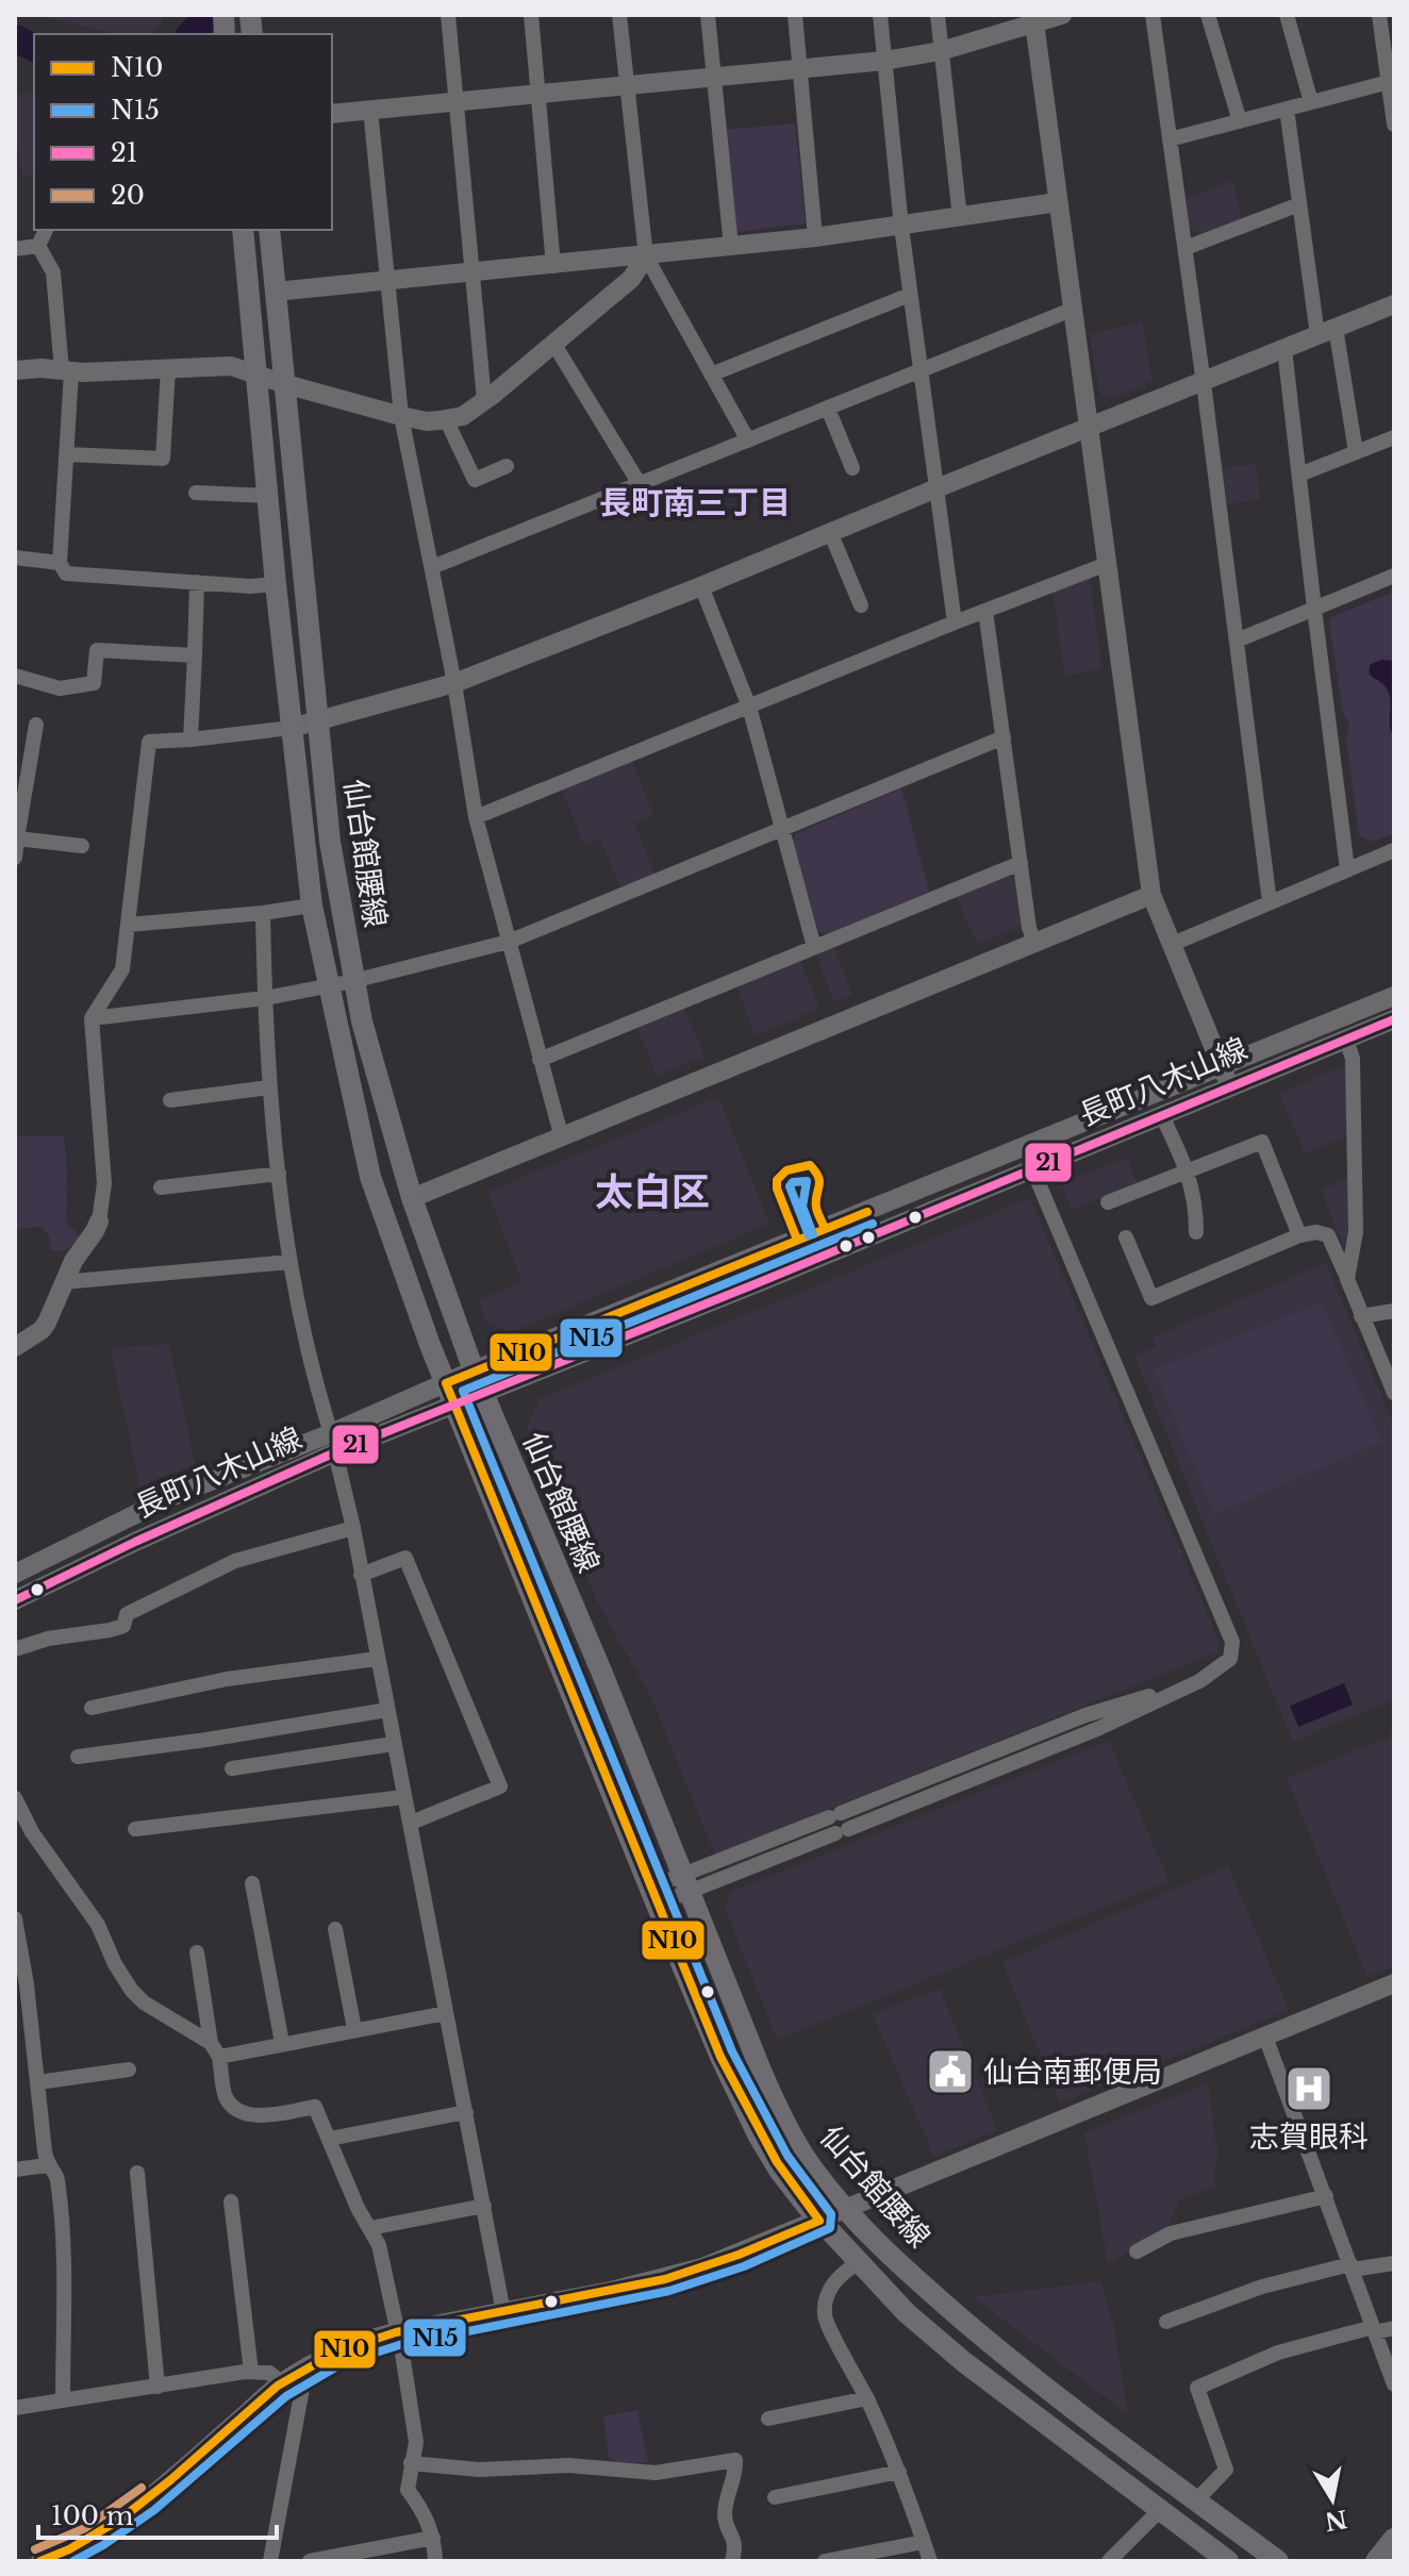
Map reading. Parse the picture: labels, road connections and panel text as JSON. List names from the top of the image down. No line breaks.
{"streets":{"main road":["仙台館腰線"],"street":["長町八木山線"]},"crossings":[["仙台館腰線","長町八木山線"]],"districts":["長町南三丁目","太白区"],"places":{"public building":["仙台南郵便局"],"hospital":["志賀眼科"]},"lines":["transit line 21","transit line N10","transit line N15","transit line 20"],"legend":["N10","N15","21","20"],"scale_bar":"100 m","north":"bottom"}
